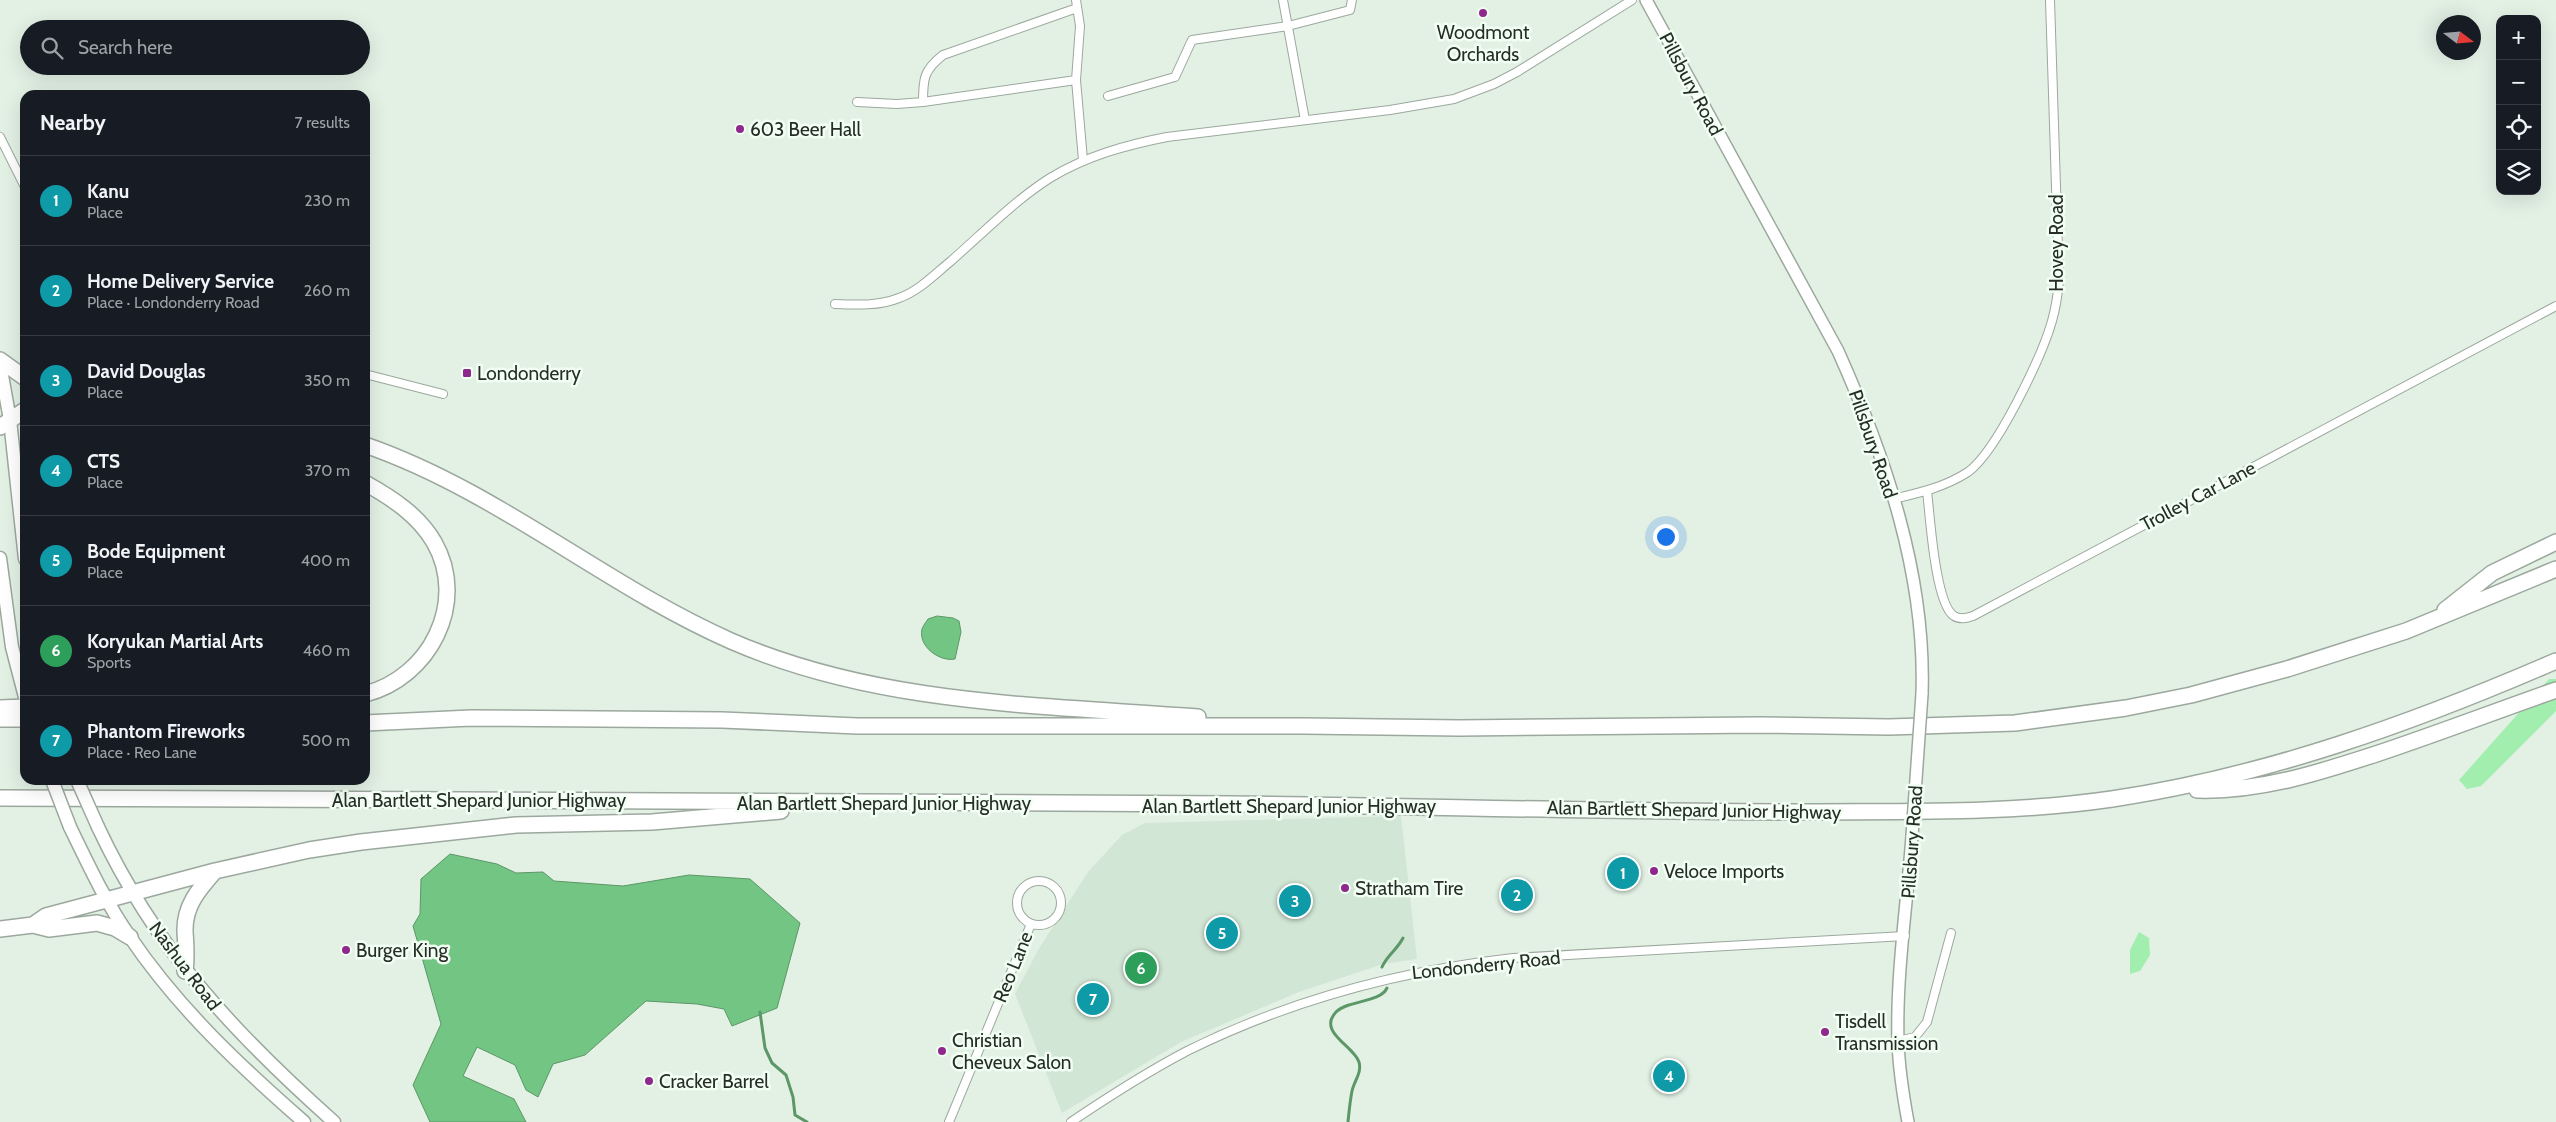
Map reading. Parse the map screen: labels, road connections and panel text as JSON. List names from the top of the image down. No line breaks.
{"streets":{"highway":["Alan Bartlett Shepard Junior Highway"],"main road":["Nashua Road"],"street":["Pillsbury Road","Hovey Road","Trolley Car Lane","Londonderry Road","Reo Lane"]},"crossings":[["Pillsbury Road","Hovey Road"],["Pillsbury Road","Londonderry Road"],["Hovey Road","Trolley Car Lane"]],"places":{"other":["Woodmont Orchards","603 Beer Hall","Veloce Imports","Stratham Tire","Burger King","Tisdell Transmission","Christian Cheveux Salon","Cracker Barrel"],"transit":["Londonderry"]},"north":"right","page":{"map_buttons":["+","−"],"search":"Search here","heading":["Nearby","7 results"],"list":[{"mark":"1","name":"Kanu","note":"Place","value":"230 m"},{"mark":"2","name":"Home Delivery Service","note":"Place · Londonderry Road","value":"260 m"},{"mark":"3","name":"David Douglas","note":"Place","value":"350 m"},{"mark":"4","name":"CTS","note":"Place","value":"370 m"},{"mark":"5","name":"Bode Equipment","note":"Place","value":"400 m"},{"mark":"6","name":"Koryukan Martial Arts","note":"Sports","value":"460 m"},{"mark":"7","name":"Phantom Fireworks","note":"Place · Reo Lane","value":"500 m"}],"pins":["1","2","3","5","6","7","4"]}}
